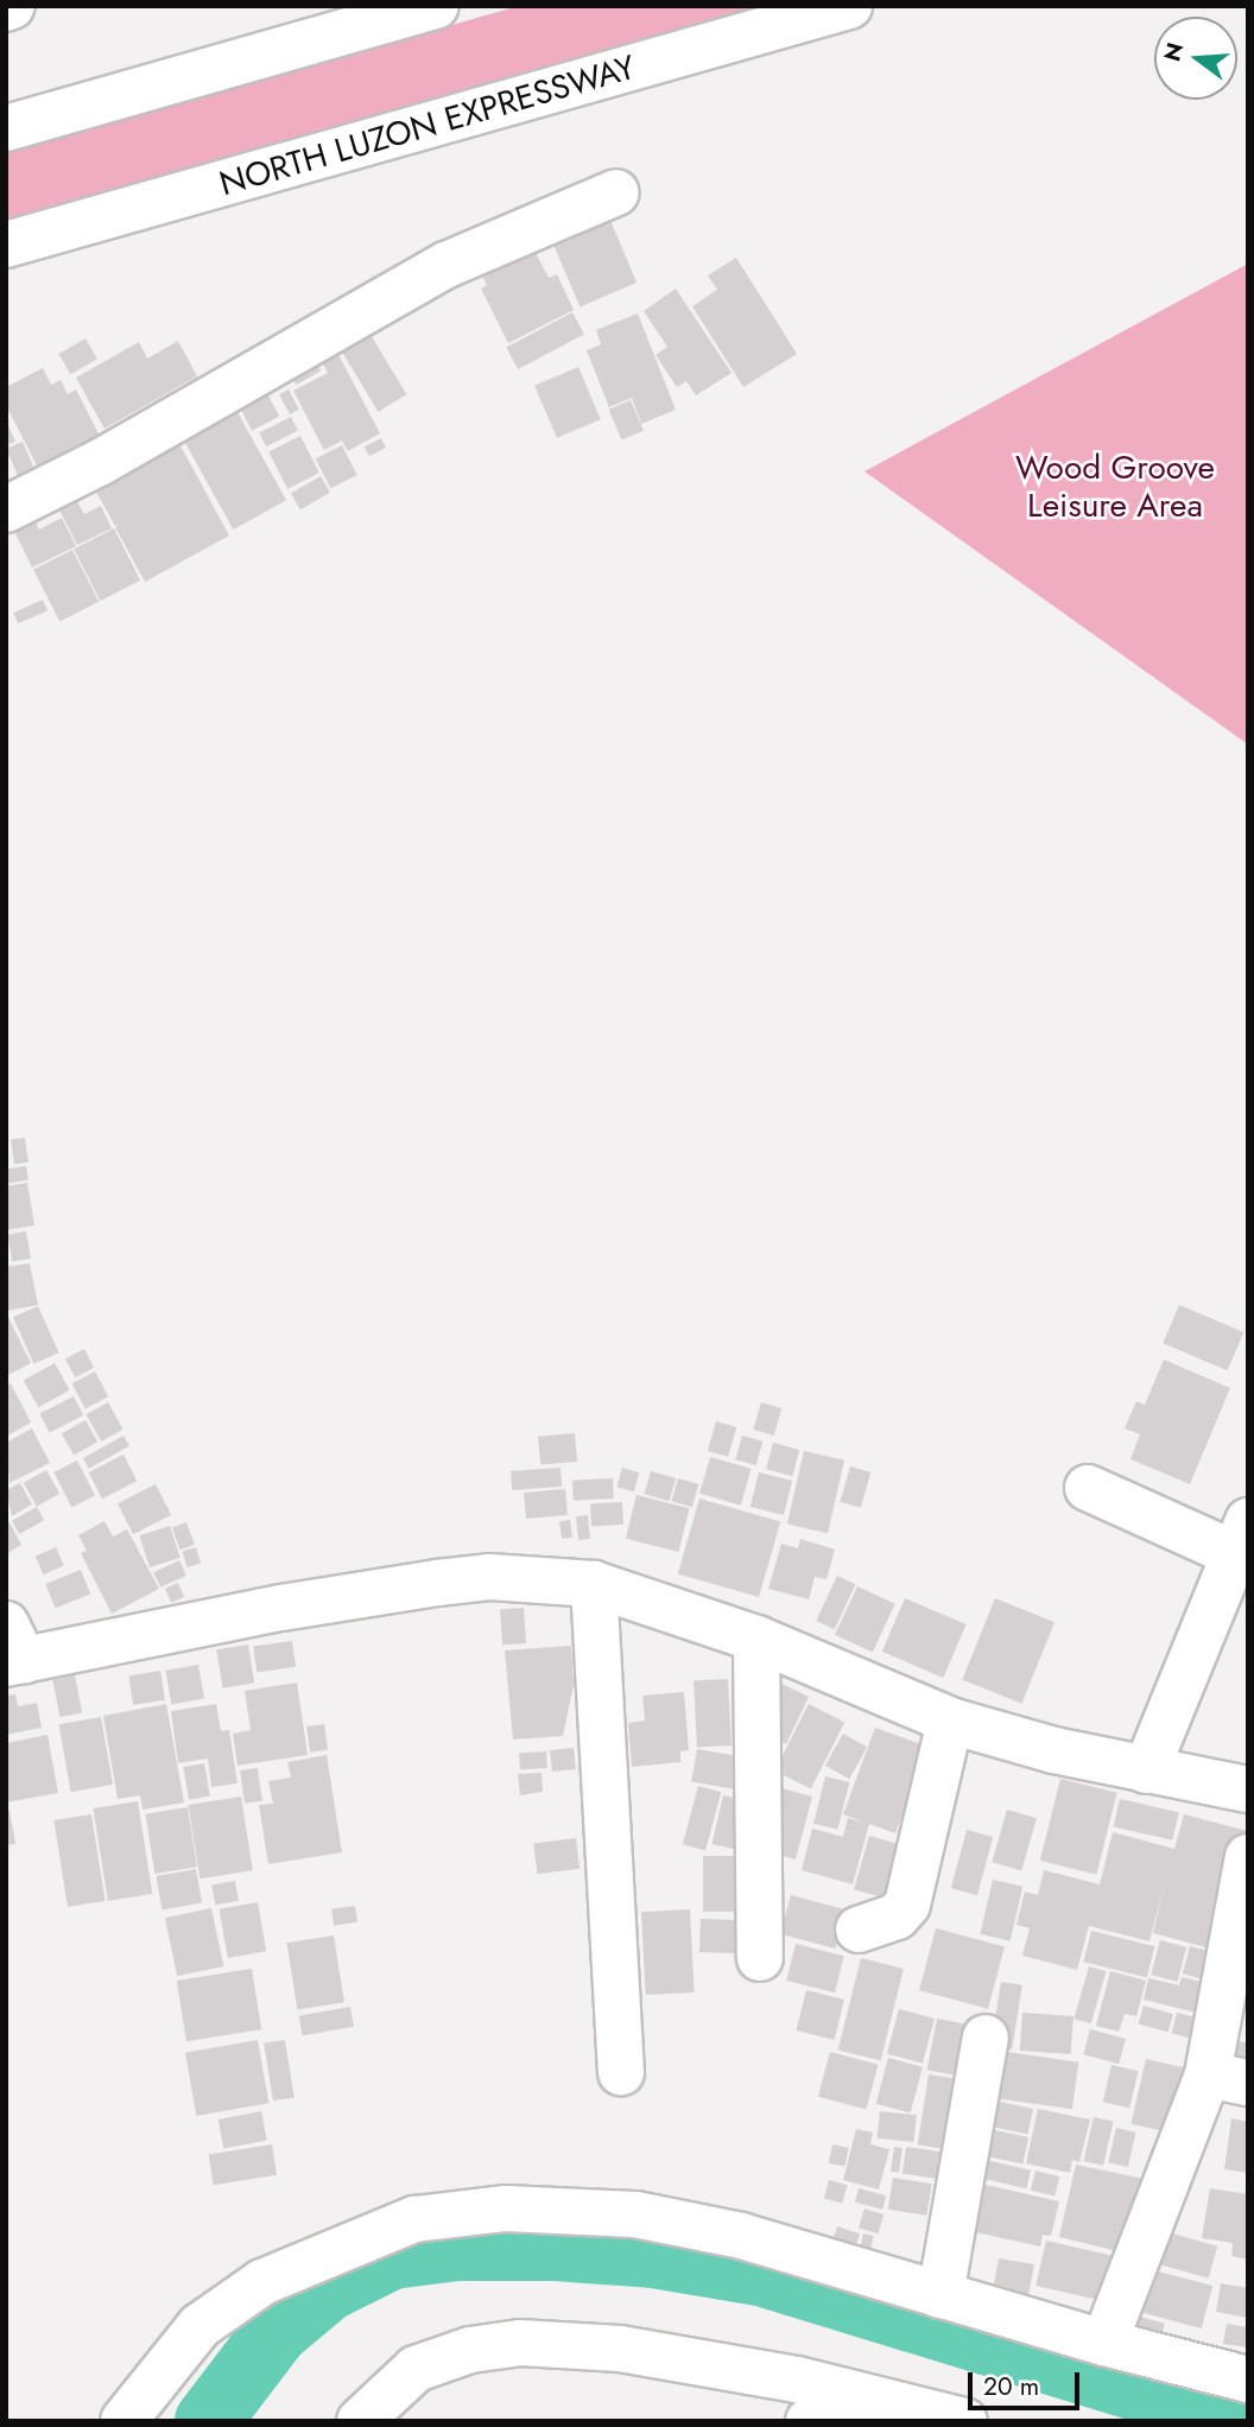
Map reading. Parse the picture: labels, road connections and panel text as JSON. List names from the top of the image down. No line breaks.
{"streets":{"main road":["NORTH LUZON EXPRESSWAY"]},"parks":["Wood Groove Leisure Area"],"scale_bar":"20 m","north":"left"}
